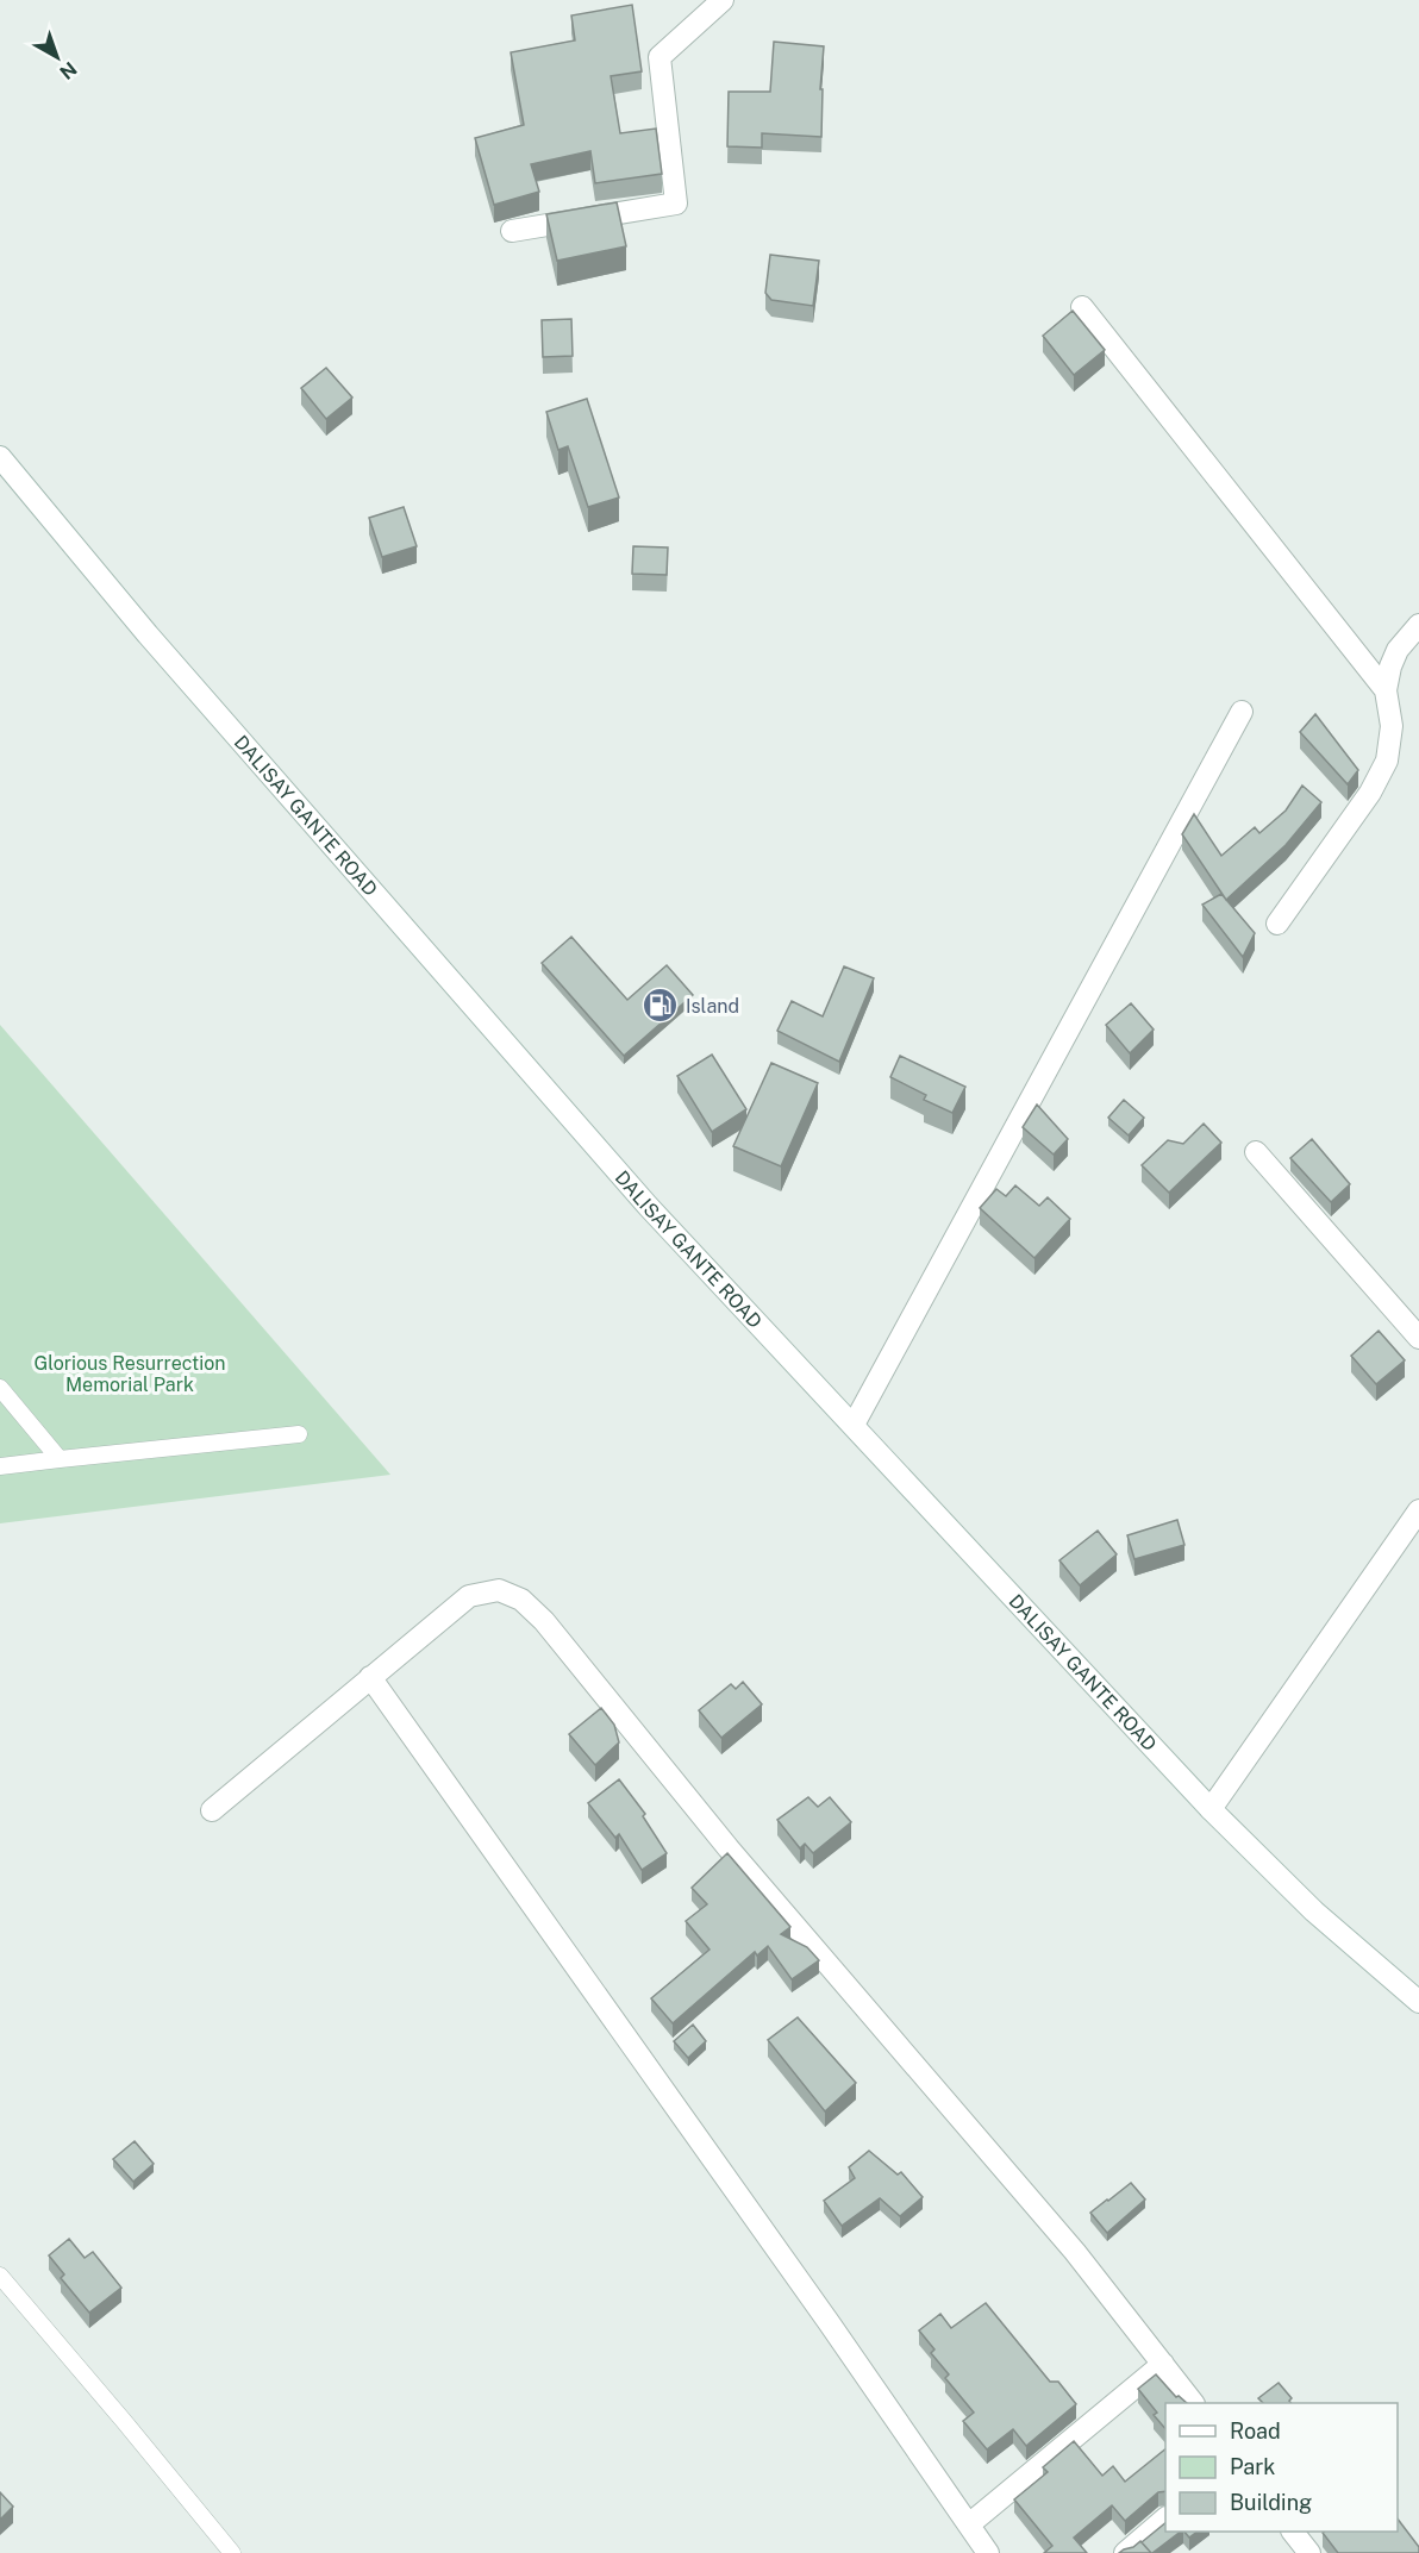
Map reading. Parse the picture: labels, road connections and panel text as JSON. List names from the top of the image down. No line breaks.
{"streets":{"street":["DALISAY GANTE ROAD"]},"parks":["Glorious Resurrection Memorial Park"],"places":{"fuel station":["Island"]},"legend":["Road","Park","Building"],"north":"bottom right"}
